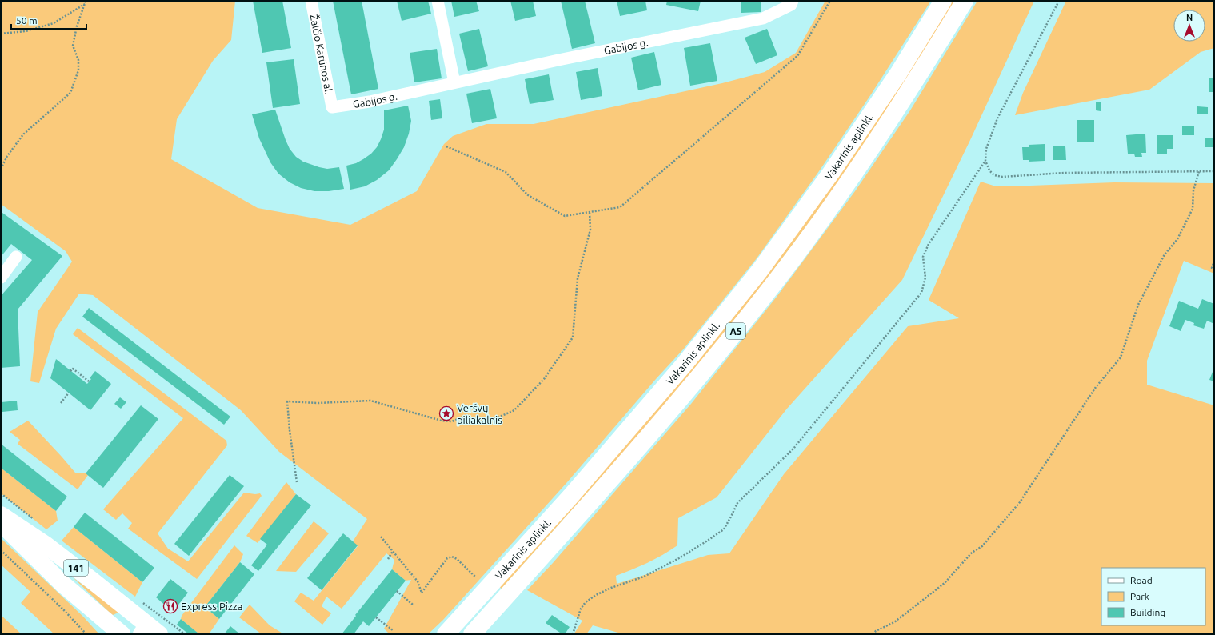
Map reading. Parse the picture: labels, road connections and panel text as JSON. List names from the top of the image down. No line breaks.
{"streets":{"main road":["Vakarinis aplinkl.","A5","141"],"street":["Gabijos g.","Žalčio Karūnos al."]},"crossings":[["Gabijos g.","Žalčio Karūnos al."]],"places":{"place":["Veršvų piliakalnis"],"restaurant":["Express Pizza"]},"legend":["Road","Park","Building"],"scale_bar":"50 m","north":"top"}
